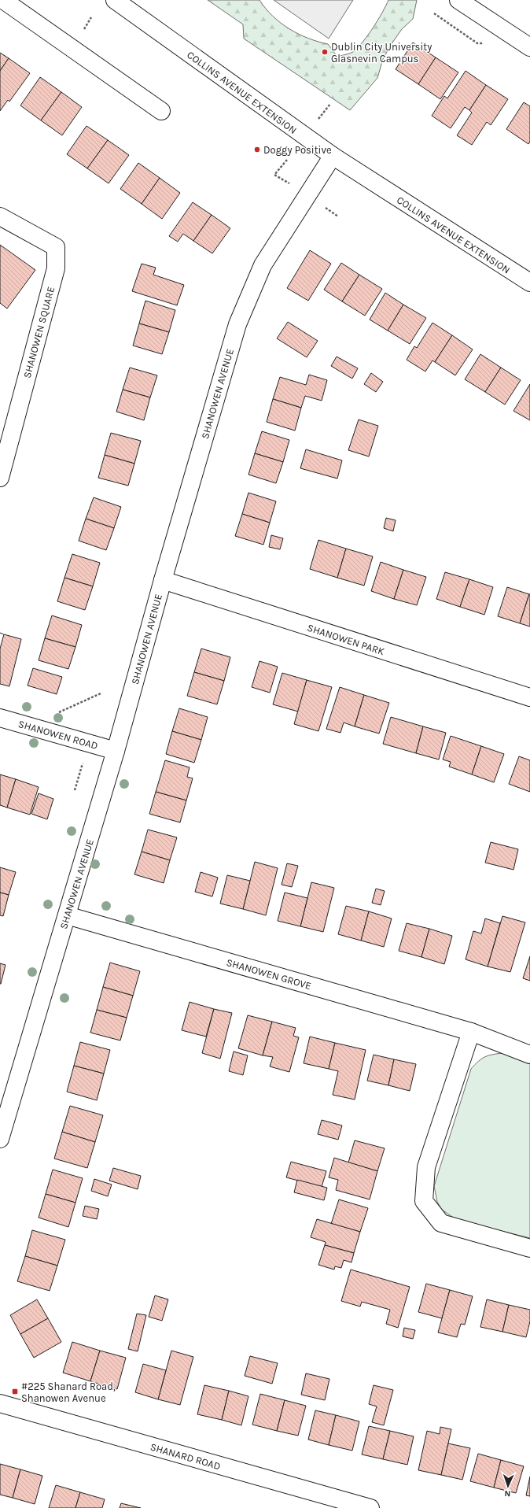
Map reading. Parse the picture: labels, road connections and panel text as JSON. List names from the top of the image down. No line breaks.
{"streets":{"street":["COLLINS AVENUE EXTENSION","SHANOWEN SQUARE","SHANOWEN AVENUE","SHANOWEN PARK","SHANOWEN ROAD","SHANOWEN GROVE","SHANARD ROAD"]},"crossings":[["COLLINS AVENUE EXTENSION","SHANOWEN AVENUE"],["SHANOWEN AVENUE","SHANOWEN PARK"],["SHANOWEN AVENUE","SHANOWEN ROAD"],["SHANOWEN AVENUE","SHANOWEN GROVE"]],"places":{"other":["Dublin City University Glasnevin Campus","Doggy Positive"],"transit":["#225 Shanard Road, Shanowen Avenue"]},"north":"bottom"}
